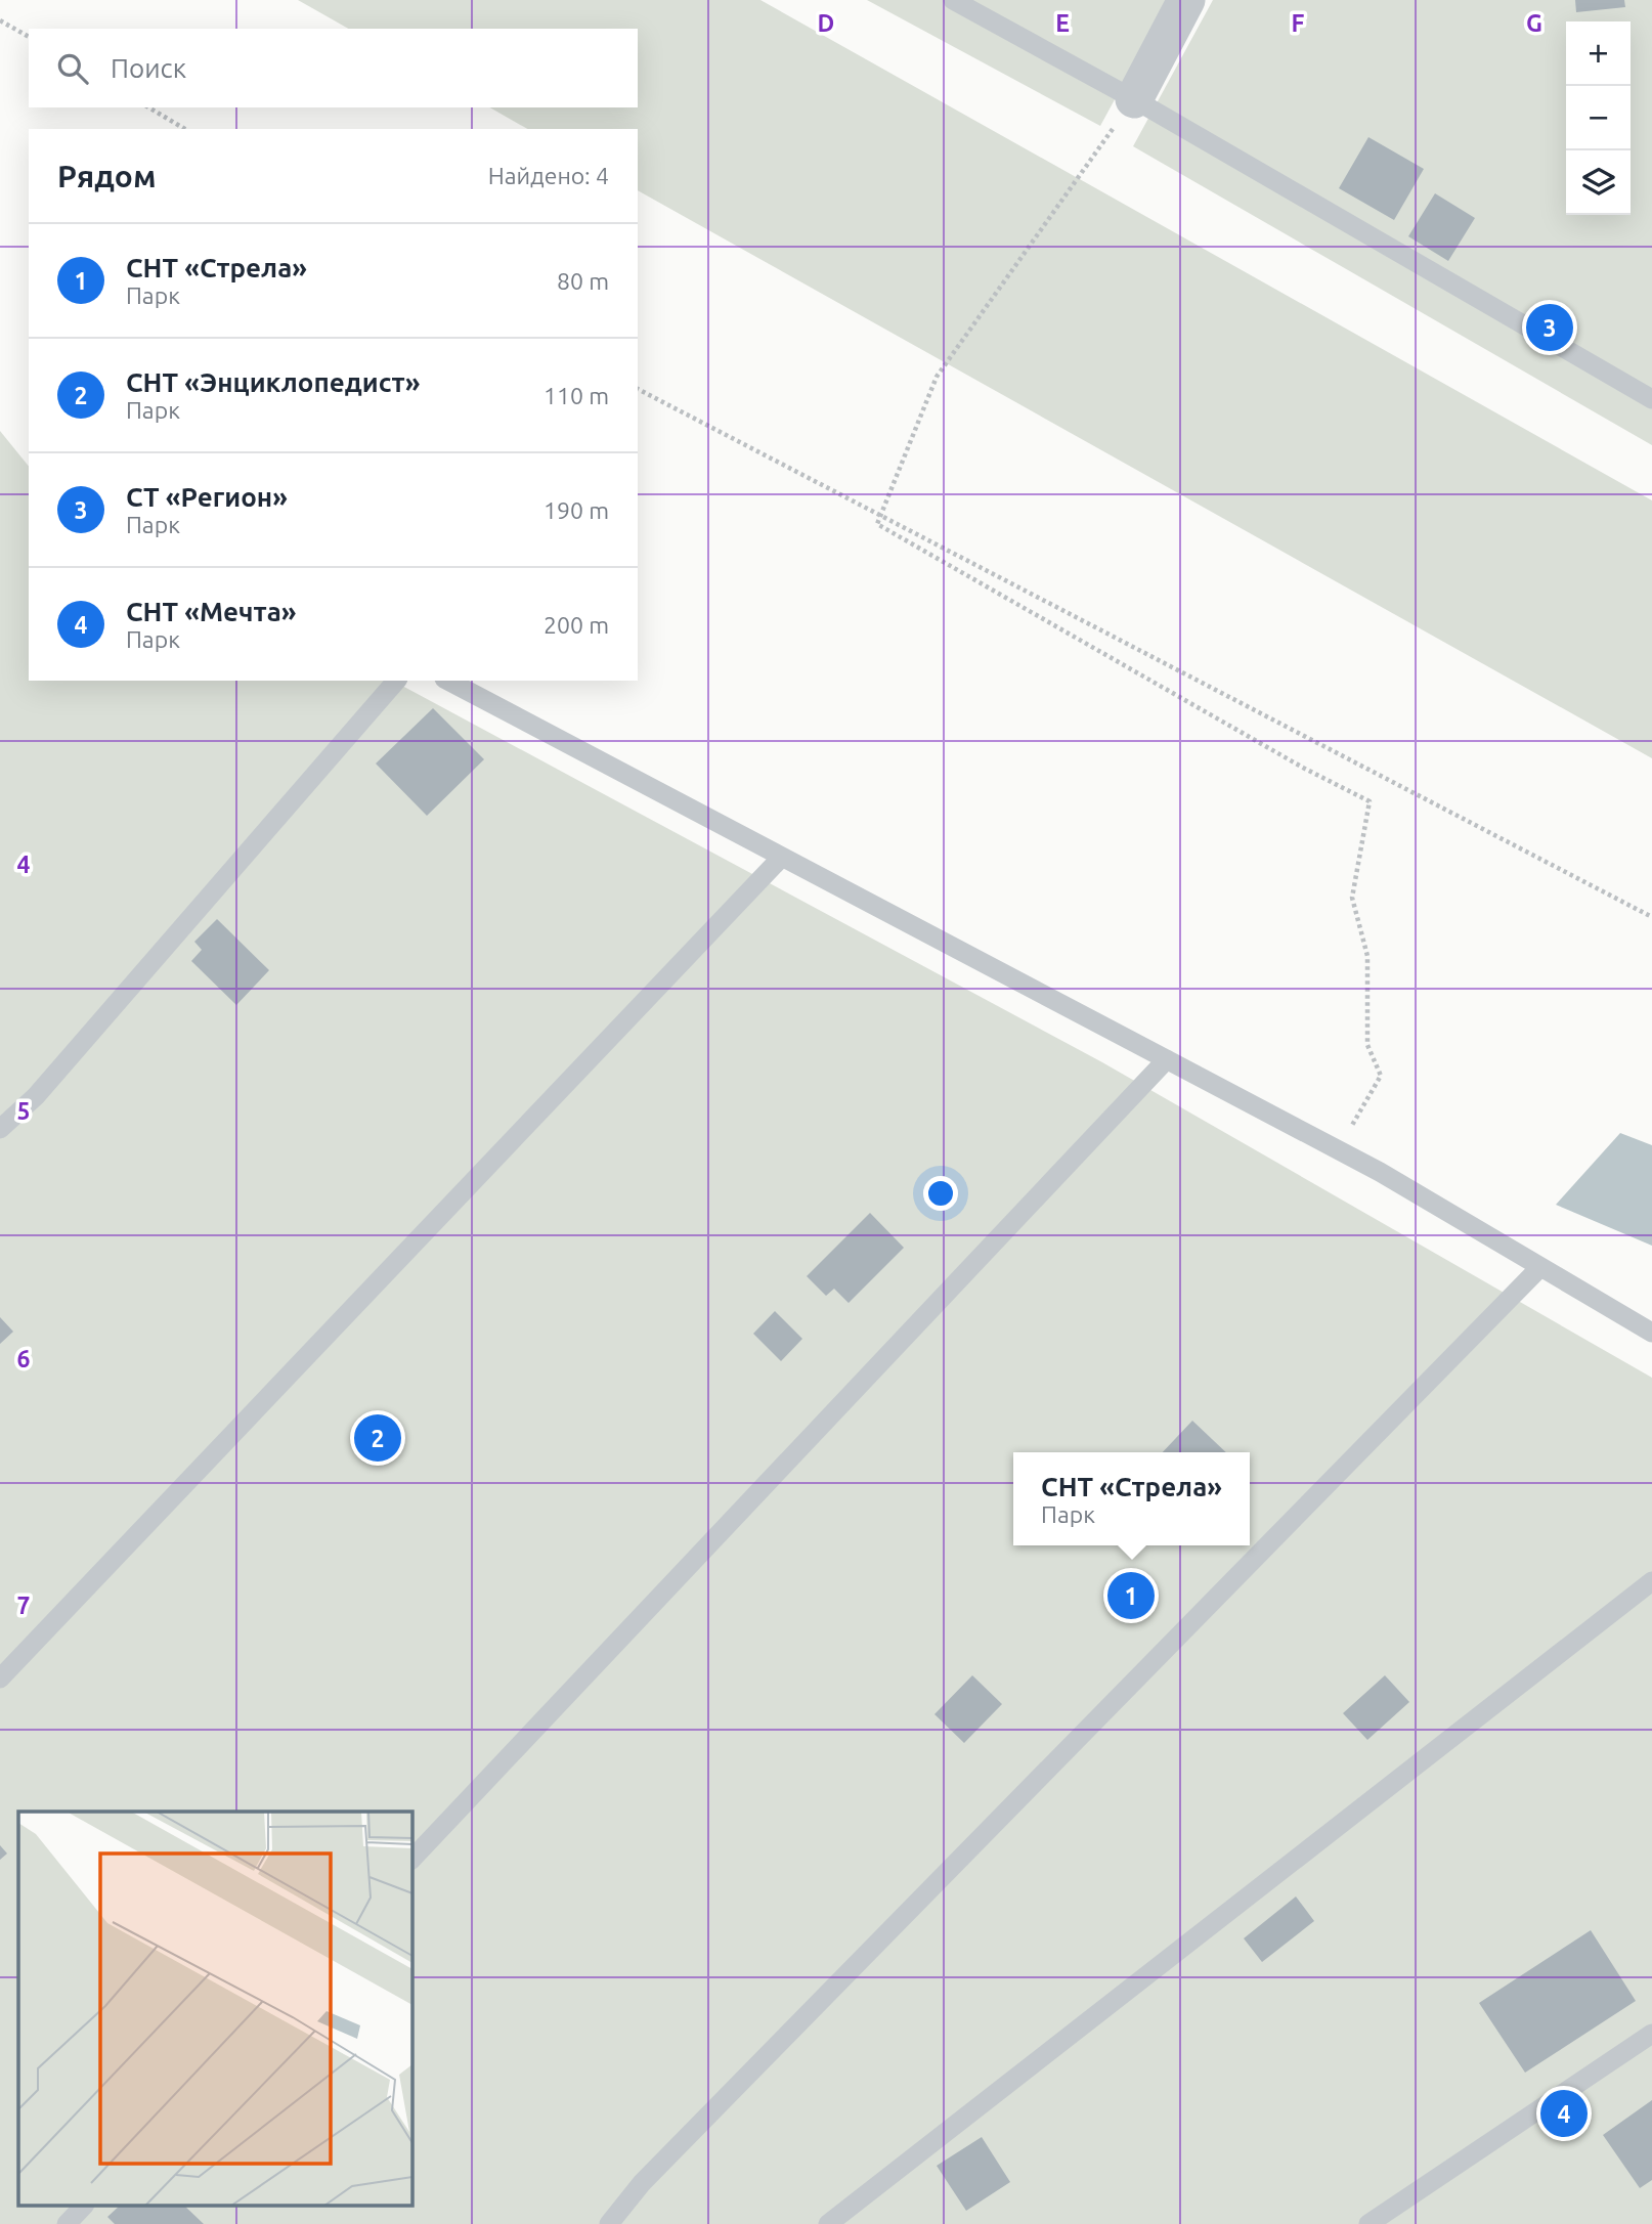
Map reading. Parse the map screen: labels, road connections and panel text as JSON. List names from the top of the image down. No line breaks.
{"page":{"map_buttons":["+","−"],"search":"Поиск","heading":["Рядом","Найдено: 4"],"list":[{"mark":"1","name":"СНТ «Стрела»","note":"Парк","value":"80 m"},{"mark":"2","name":"СНТ «Энциклопедист»","note":"Парк","value":"110 m"},{"mark":"3","name":"СТ «Регион»","note":"Парк","value":"190 m"},{"mark":"4","name":"СНТ «Мечта»","note":"Парк","value":"200 m"}],"pins":["3","2","1","4"],"popup":["СНТ «Стрела»","Парк"]},"grid":{"columns":["D","E","F","G"],"rows":["4","5","6","7"]}}
